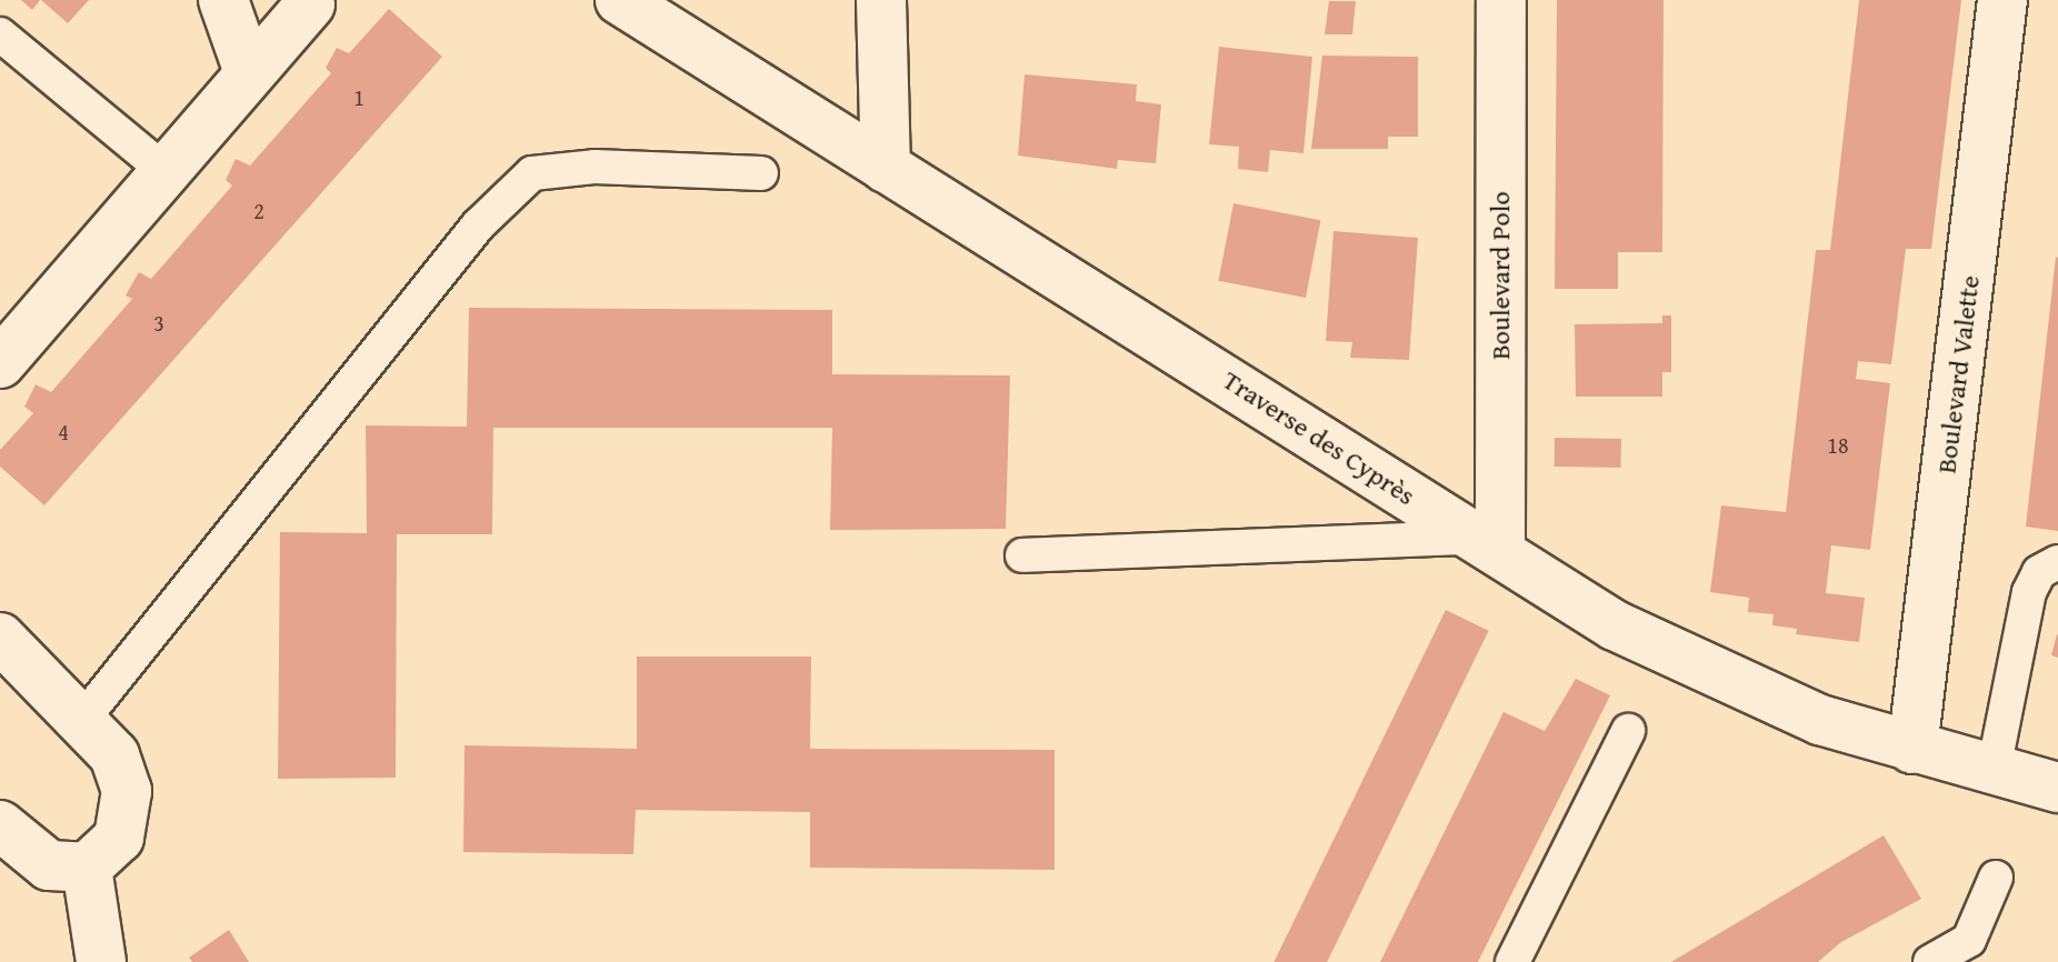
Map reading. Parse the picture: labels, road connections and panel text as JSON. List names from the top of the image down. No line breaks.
{"streets":{"street":["Boulevard Polo","Boulevard Valette","Traverse des Cyprès"]},"crossings":[["Boulevard Polo","Traverse des Cyprès"],["Boulevard Valette","Traverse des Cyprès"]],"house_numbers":["1","2","3","4","18"]}
